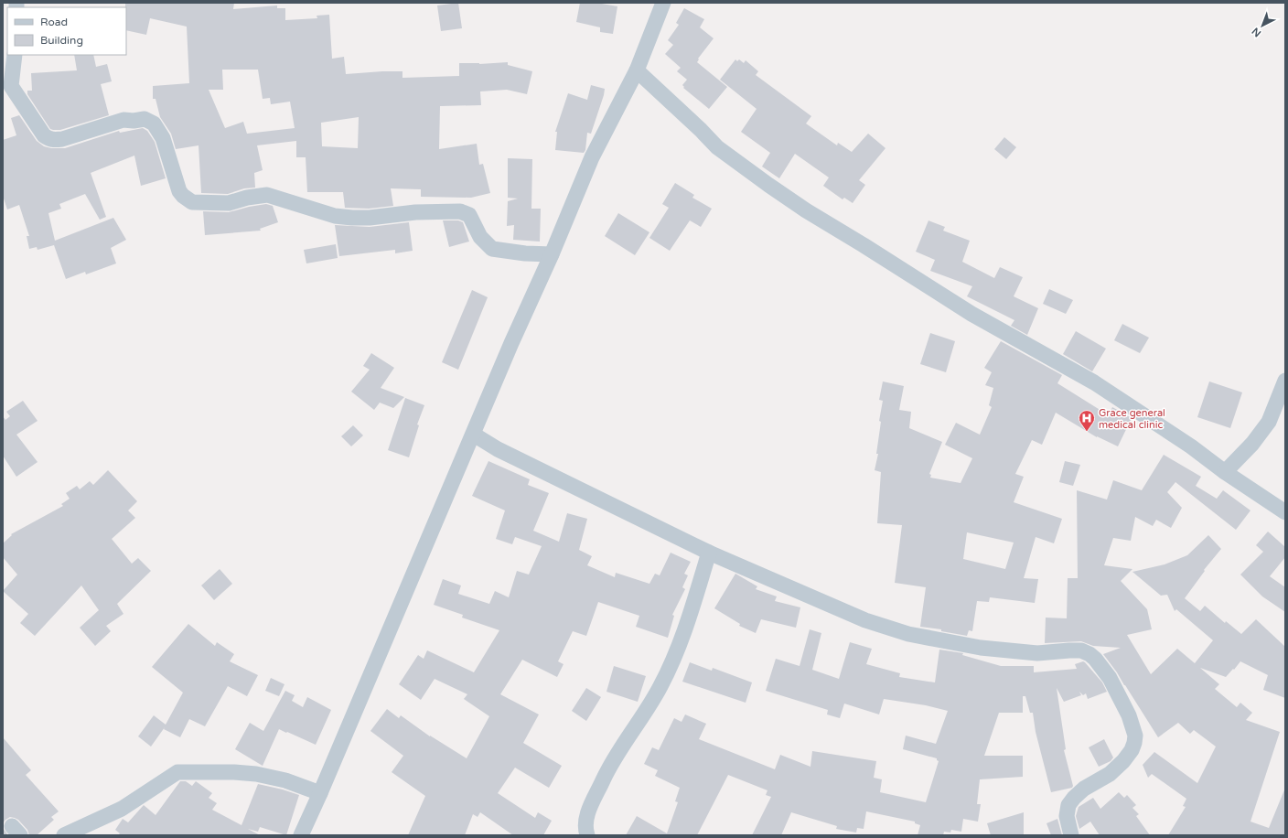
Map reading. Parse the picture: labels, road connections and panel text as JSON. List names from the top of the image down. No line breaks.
{"places":{"hospital":["Grace general medical clinic"]},"legend":["Road","Building"],"north":"bottom left"}
